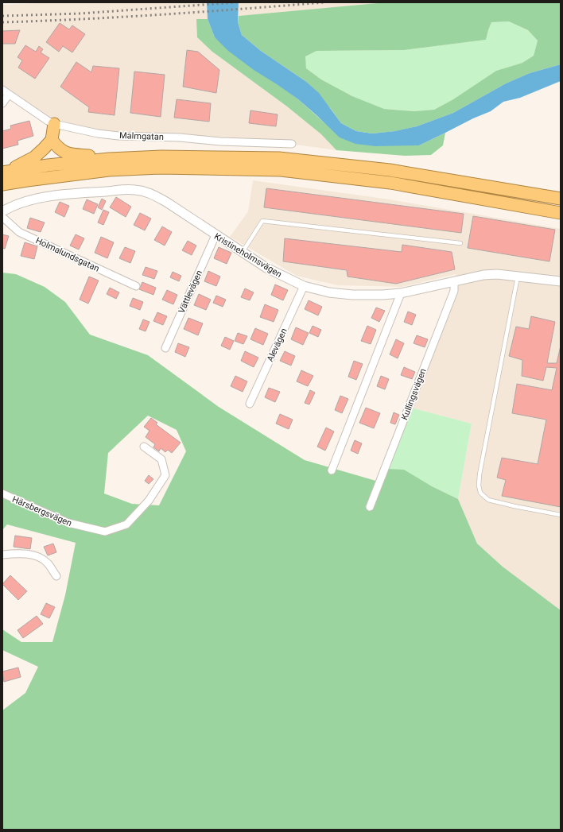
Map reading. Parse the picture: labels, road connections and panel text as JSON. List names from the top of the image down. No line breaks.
{"streets":{"street":["Malmgatan","Holmalundsgatan","Kristineholmsvägen","Vättlevägen","Alevägen","Kullingsvägen","Härsbergsvägen"]},"crossings":[["Kristineholmsvägen","Vättlevägen"],["Kristineholmsvägen","Alevägen"],["Kristineholmsvägen","Kullingsvägen"]]}
